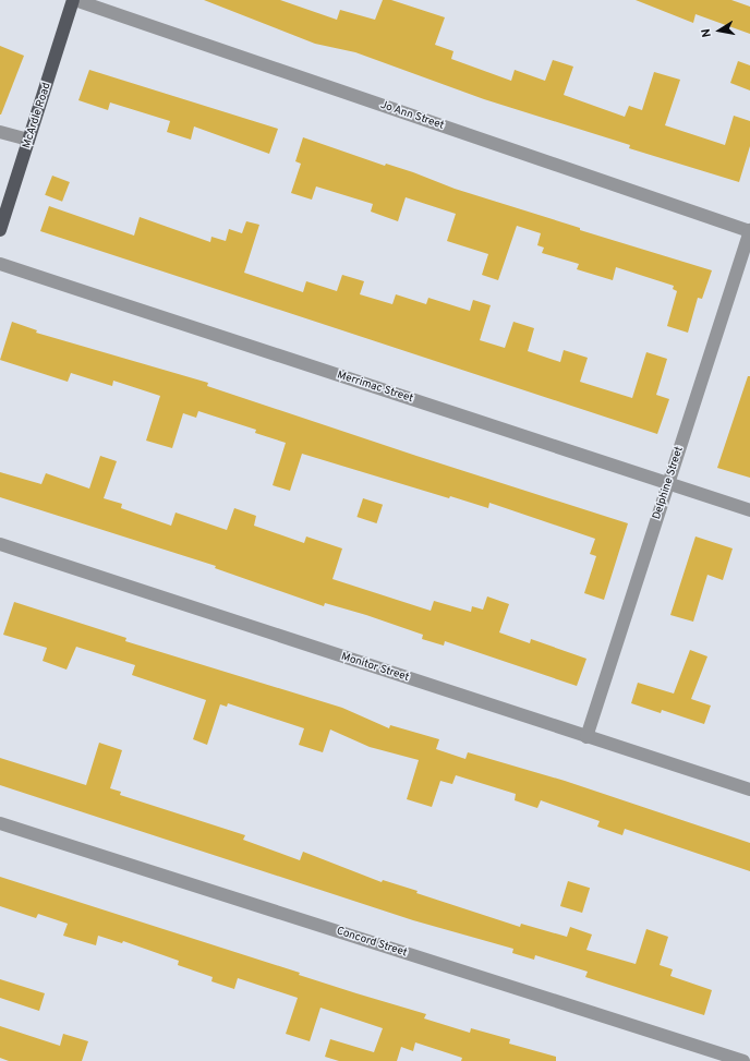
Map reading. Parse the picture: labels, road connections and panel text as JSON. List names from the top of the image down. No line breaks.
{"streets":{"main road":["McArdle Road"],"street":["Jo Ann Street","Merrimac Street","Delphine Street","Monitor Street","Concord Street"]},"crossings":[["McArdle Road","Jo Ann Street"],["Jo Ann Street","Delphine Street"],["Merrimac Street","Delphine Street"],["Delphine Street","Monitor Street"]],"north":"left"}
